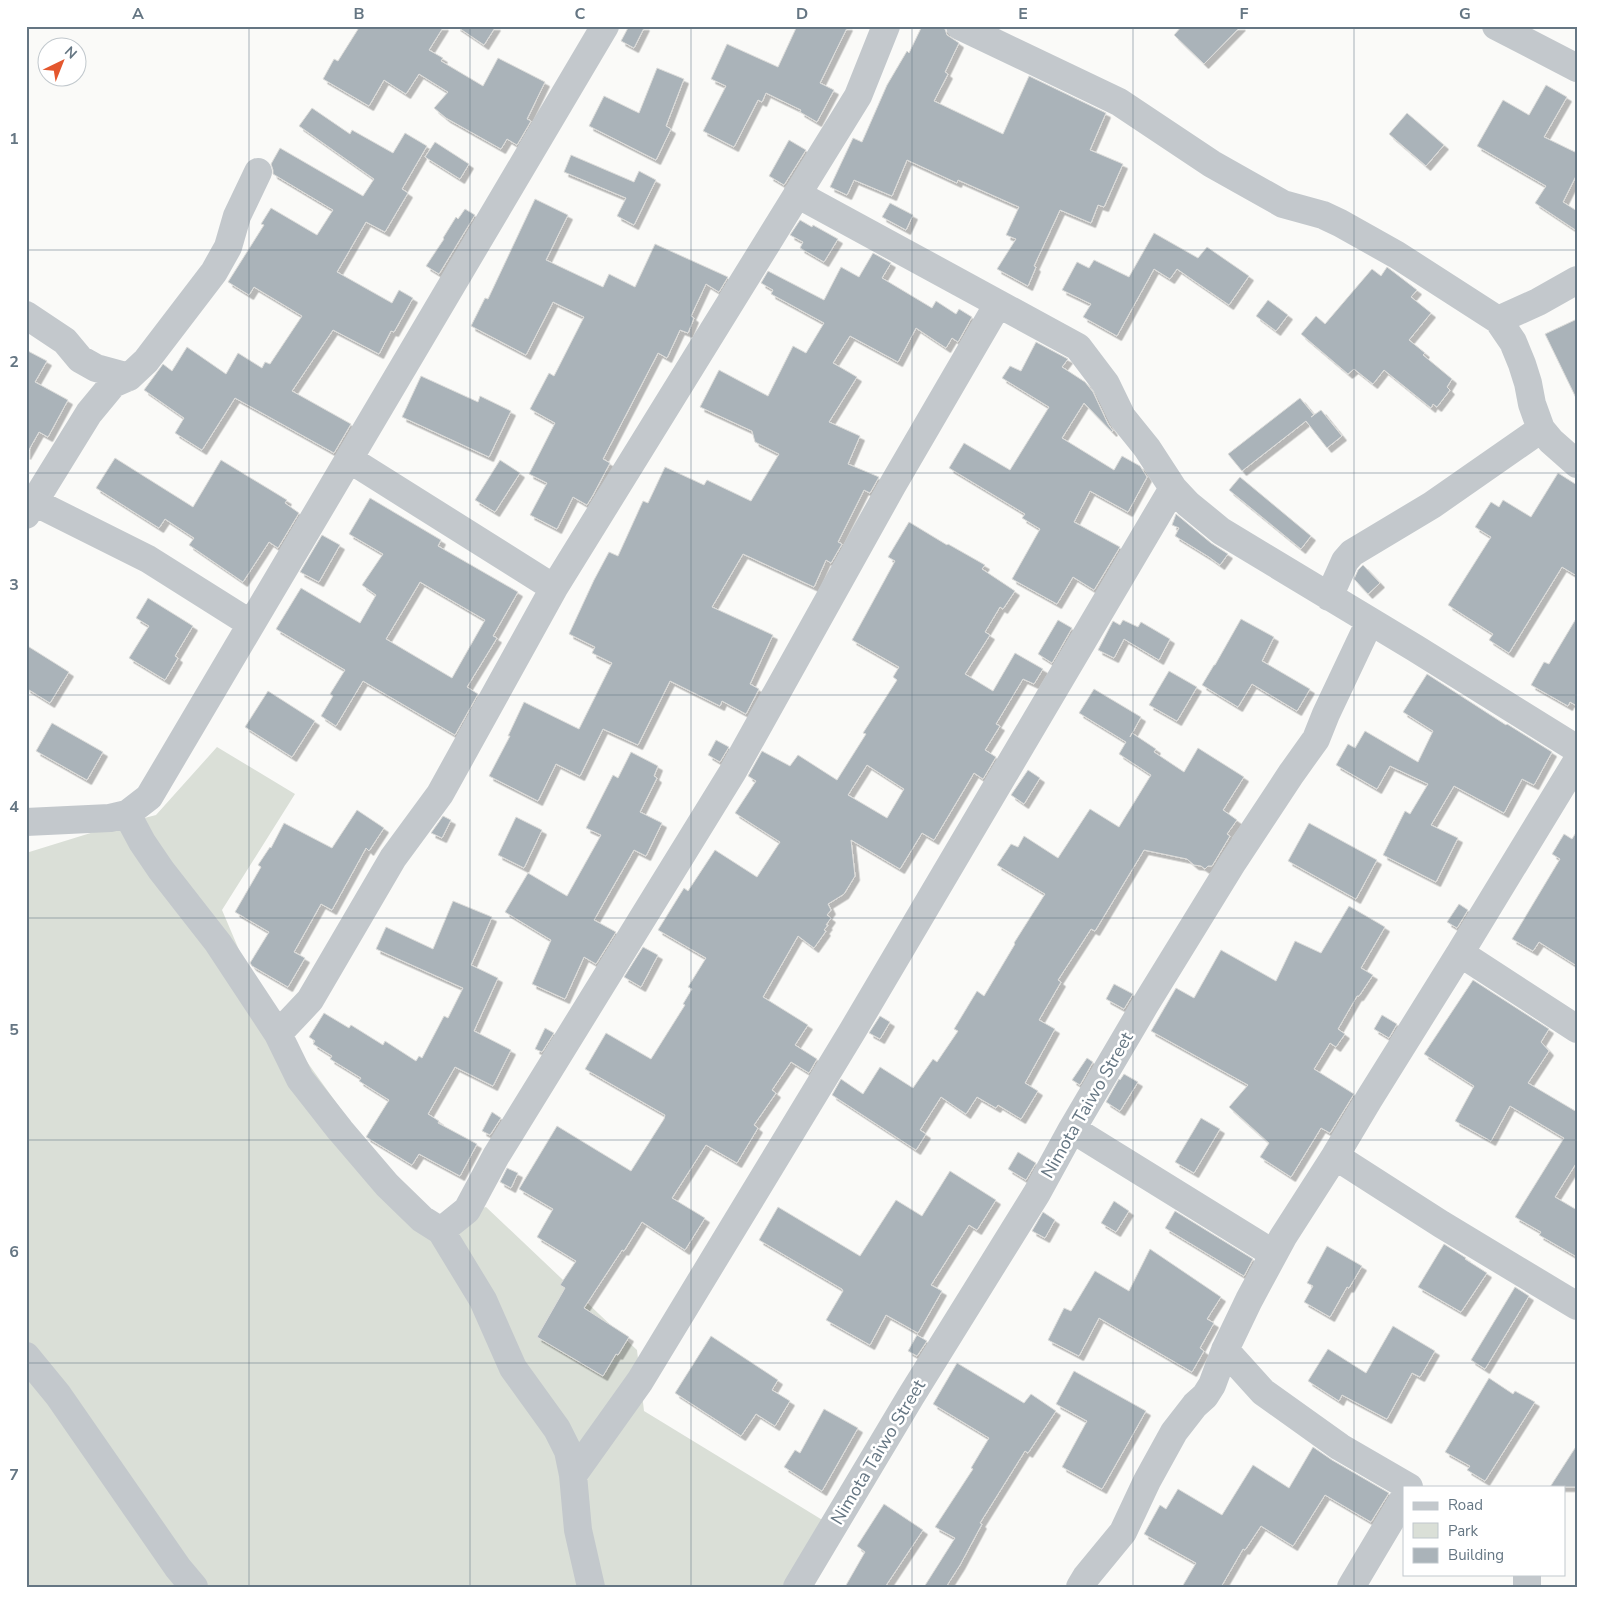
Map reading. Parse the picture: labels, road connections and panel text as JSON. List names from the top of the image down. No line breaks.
{"streets":{"street":["Nimota Taiwo Street"]},"legend":["Road","Park","Building"],"north":"top right","grid":{"columns":["A","B","C","D","E","F","G"],"rows":["1","2","3","4","5","6","7"]}}
